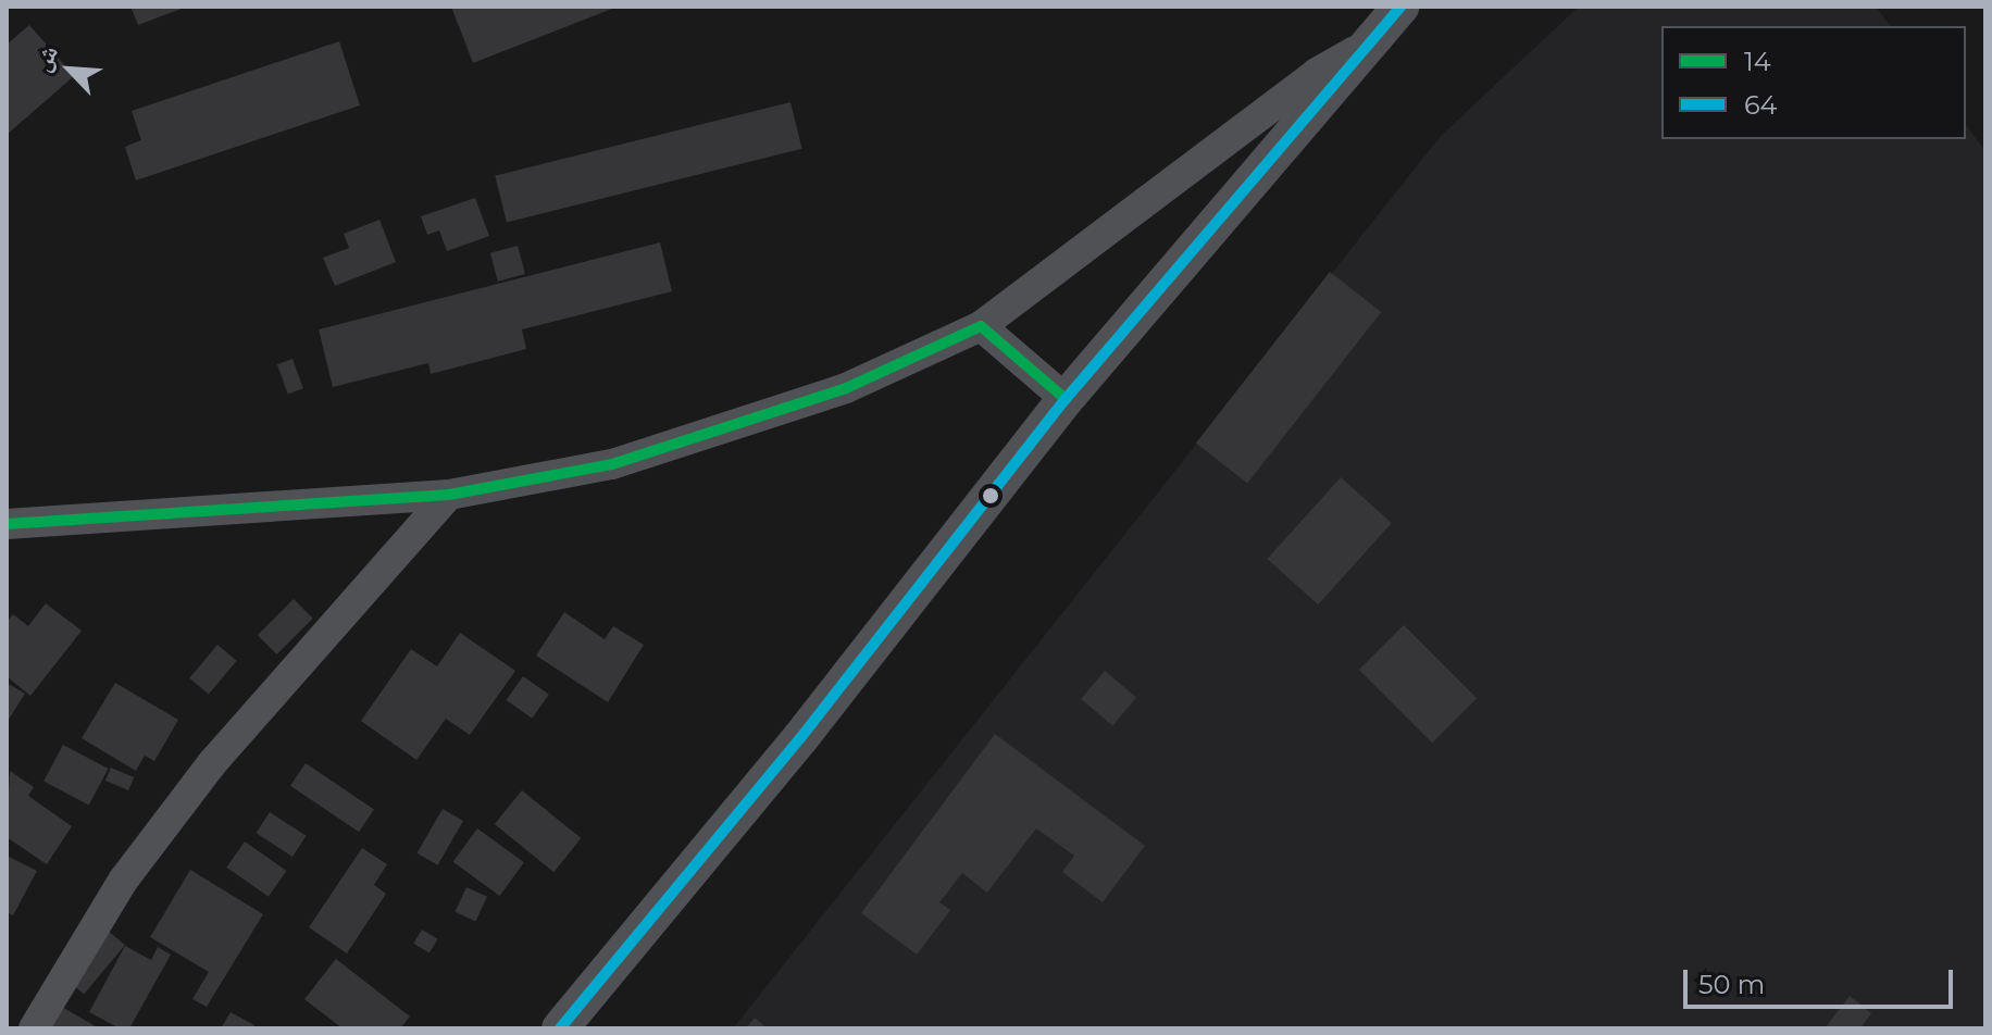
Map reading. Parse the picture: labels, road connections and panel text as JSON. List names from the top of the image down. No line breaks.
{"lines":["transit line 64","transit line 14"],"legend":["14","64"],"scale_bar":"50 m","north":"top left"}
